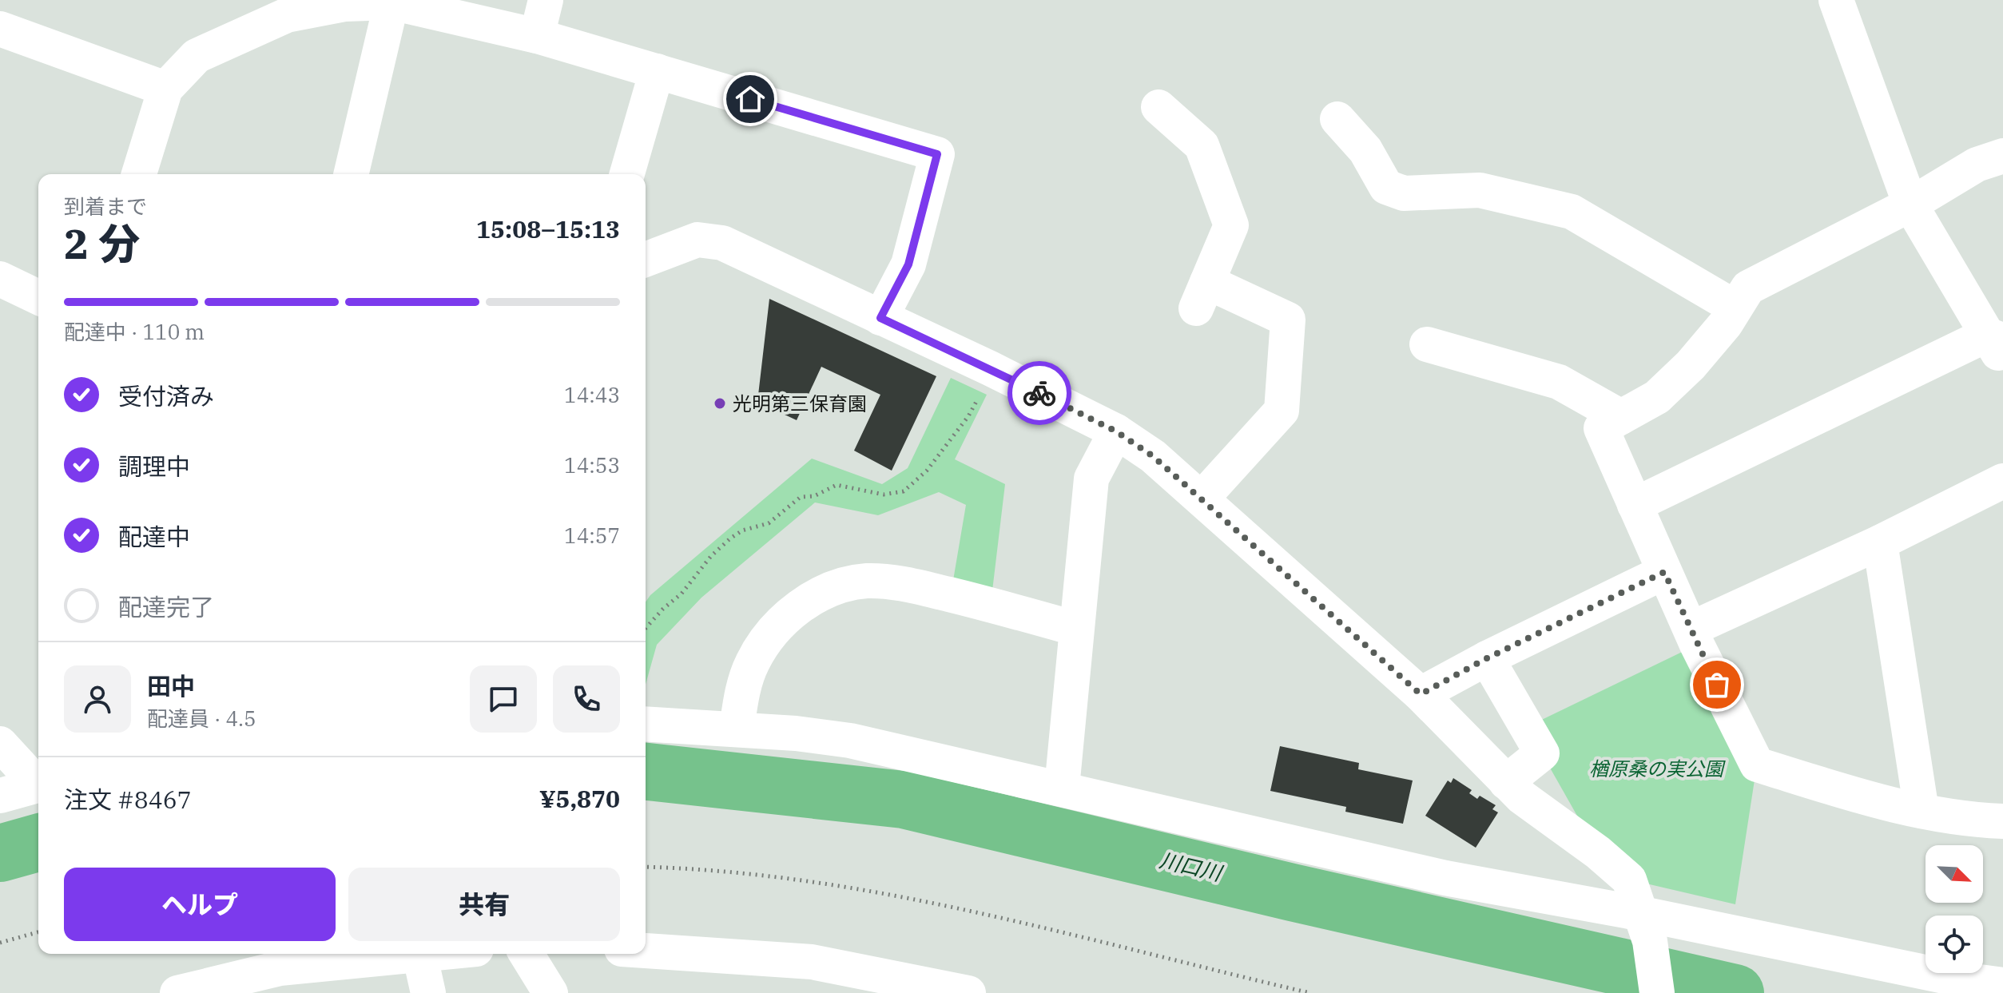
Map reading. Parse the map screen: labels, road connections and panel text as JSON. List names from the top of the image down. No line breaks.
{"water":["川口川"],"parks":["楢原桑の実公園"],"places":["光明第三保育園"],"north":"bottom right","page":{"heading":["2 分","到着まで","15:08–15:13"],"panel":["田中","配達員 · 4.5","注文 #8467","¥5,870"],"bar":"配達中 · 110 m","list":[["受付済み","14:43"],["調理中","14:53"],["配達中","14:57"],"配達完了"],"buttons":["ヘルプ","共有"]}}
